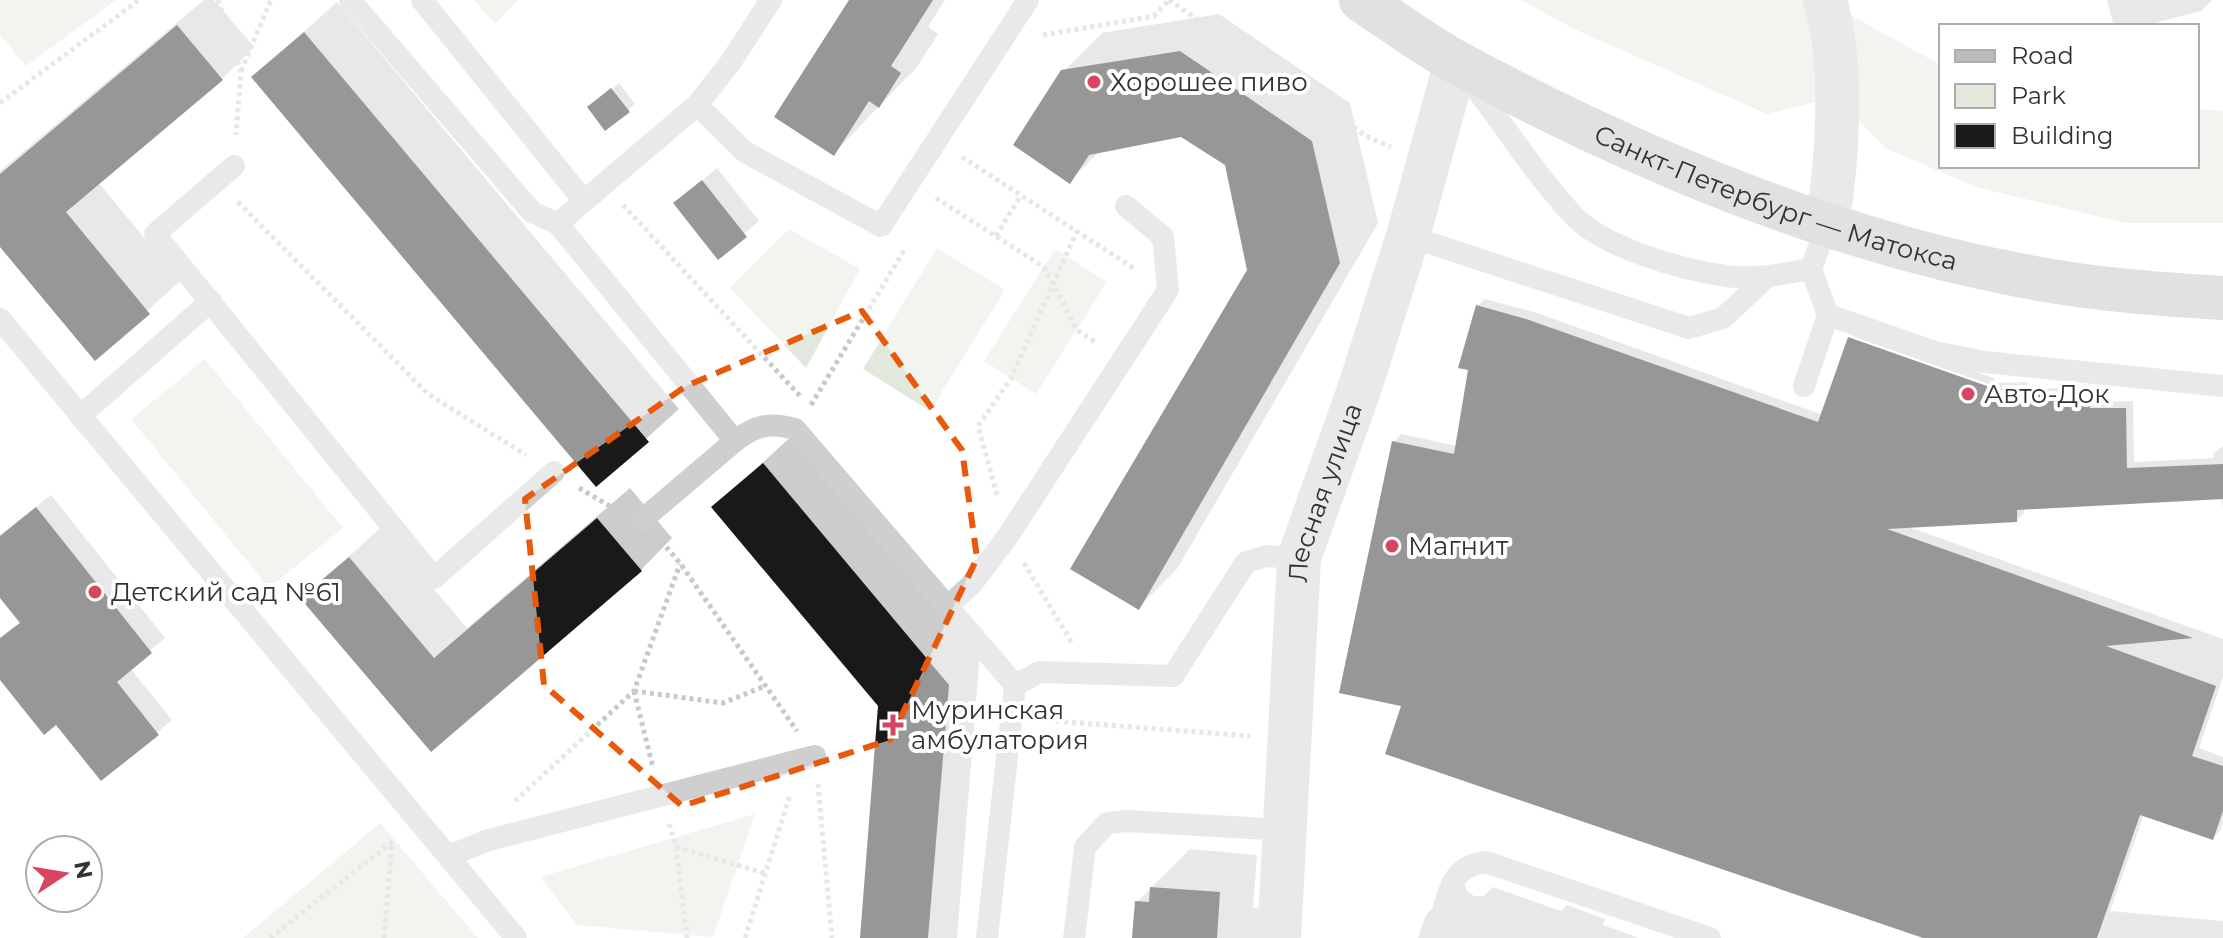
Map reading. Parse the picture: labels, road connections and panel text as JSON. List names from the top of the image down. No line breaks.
{"streets":{"main road":["Санкт-Петербург — Матокса"],"street":["Лесная улица"]},"crossings":[["Санкт-Петербург — Матокса","Лесная улица"]],"places":{"other":["Хорошее пиво","Авто-Док","Магнит","Детский сад №61"],"health":["Муринская амбулатория"]},"legend":["Road","Park","Building"],"north":"right"}
